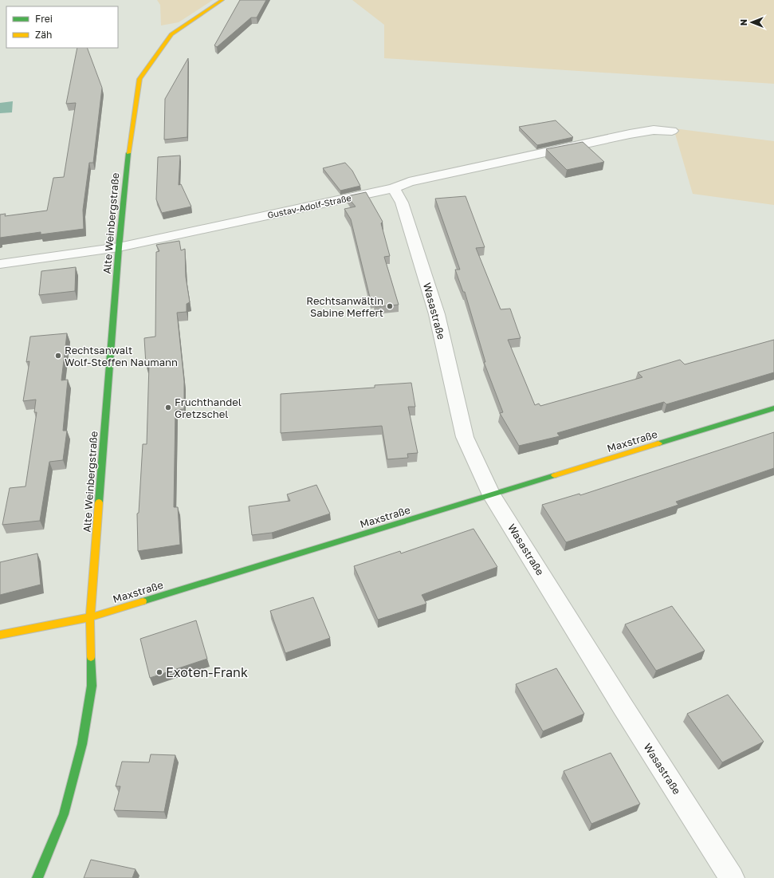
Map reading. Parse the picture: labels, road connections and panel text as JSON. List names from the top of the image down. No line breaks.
{"streets":{"street":["Gustav-Adolf-Straße","Alte Weinbergstraße","Wasastraße","Maxstraße"]},"crossings":[["Gustav-Adolf-Straße","Alte Weinbergstraße"],["Gustav-Adolf-Straße","Wasastraße"],["Alte Weinbergstraße","Maxstraße"],["Wasastraße","Maxstraße"]],"places":["Rechtsanwältin Sabine Meffert","Rechtsanwalt Wolf-Steffen Naumann","Fruchthandel Gretzschel","Exoten-Frank"],"legend":["Frei","Zäh"],"north":"left"}
